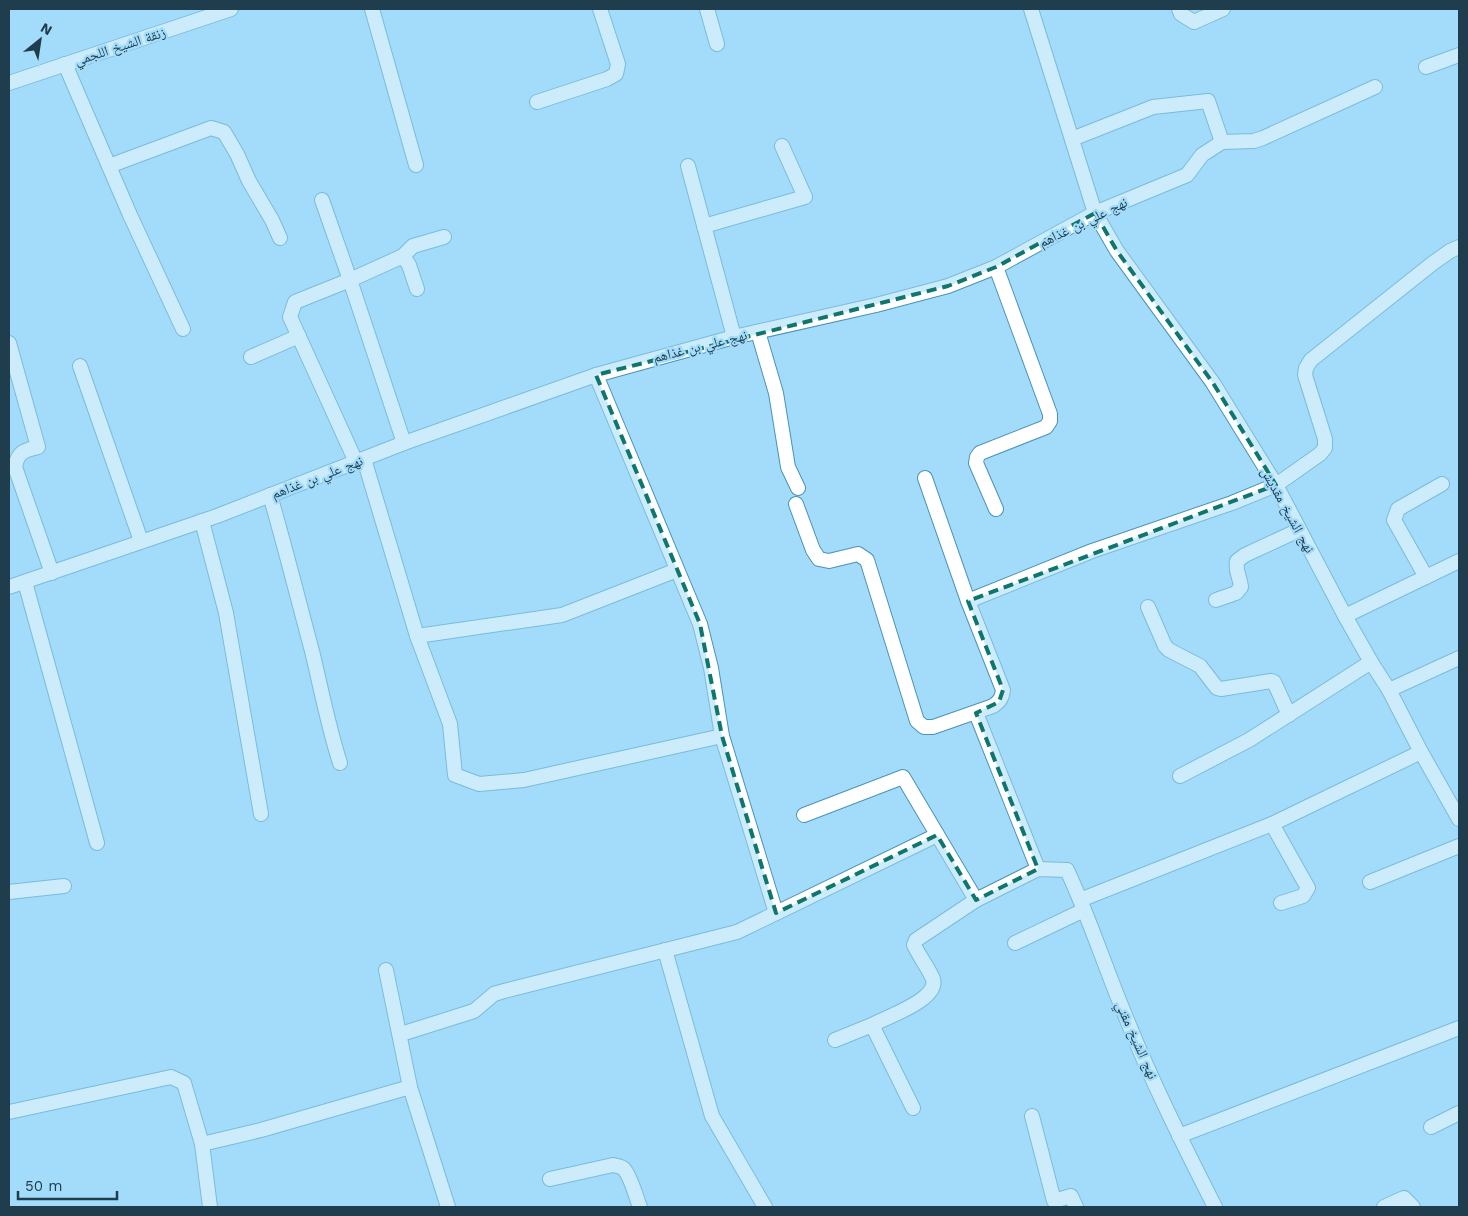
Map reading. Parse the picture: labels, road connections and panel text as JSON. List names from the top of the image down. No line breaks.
{"streets":{"street":["زنقة الشيخ اللجمي","نهج علي بن غذاهم","نهج الشيخ مقديش","نهج الشيخ مقني"]},"crossings":[["نهج علي بن غذاهم","نهج الشيخ مقديش"]],"scale_bar":"50 m","north":"top right"}
